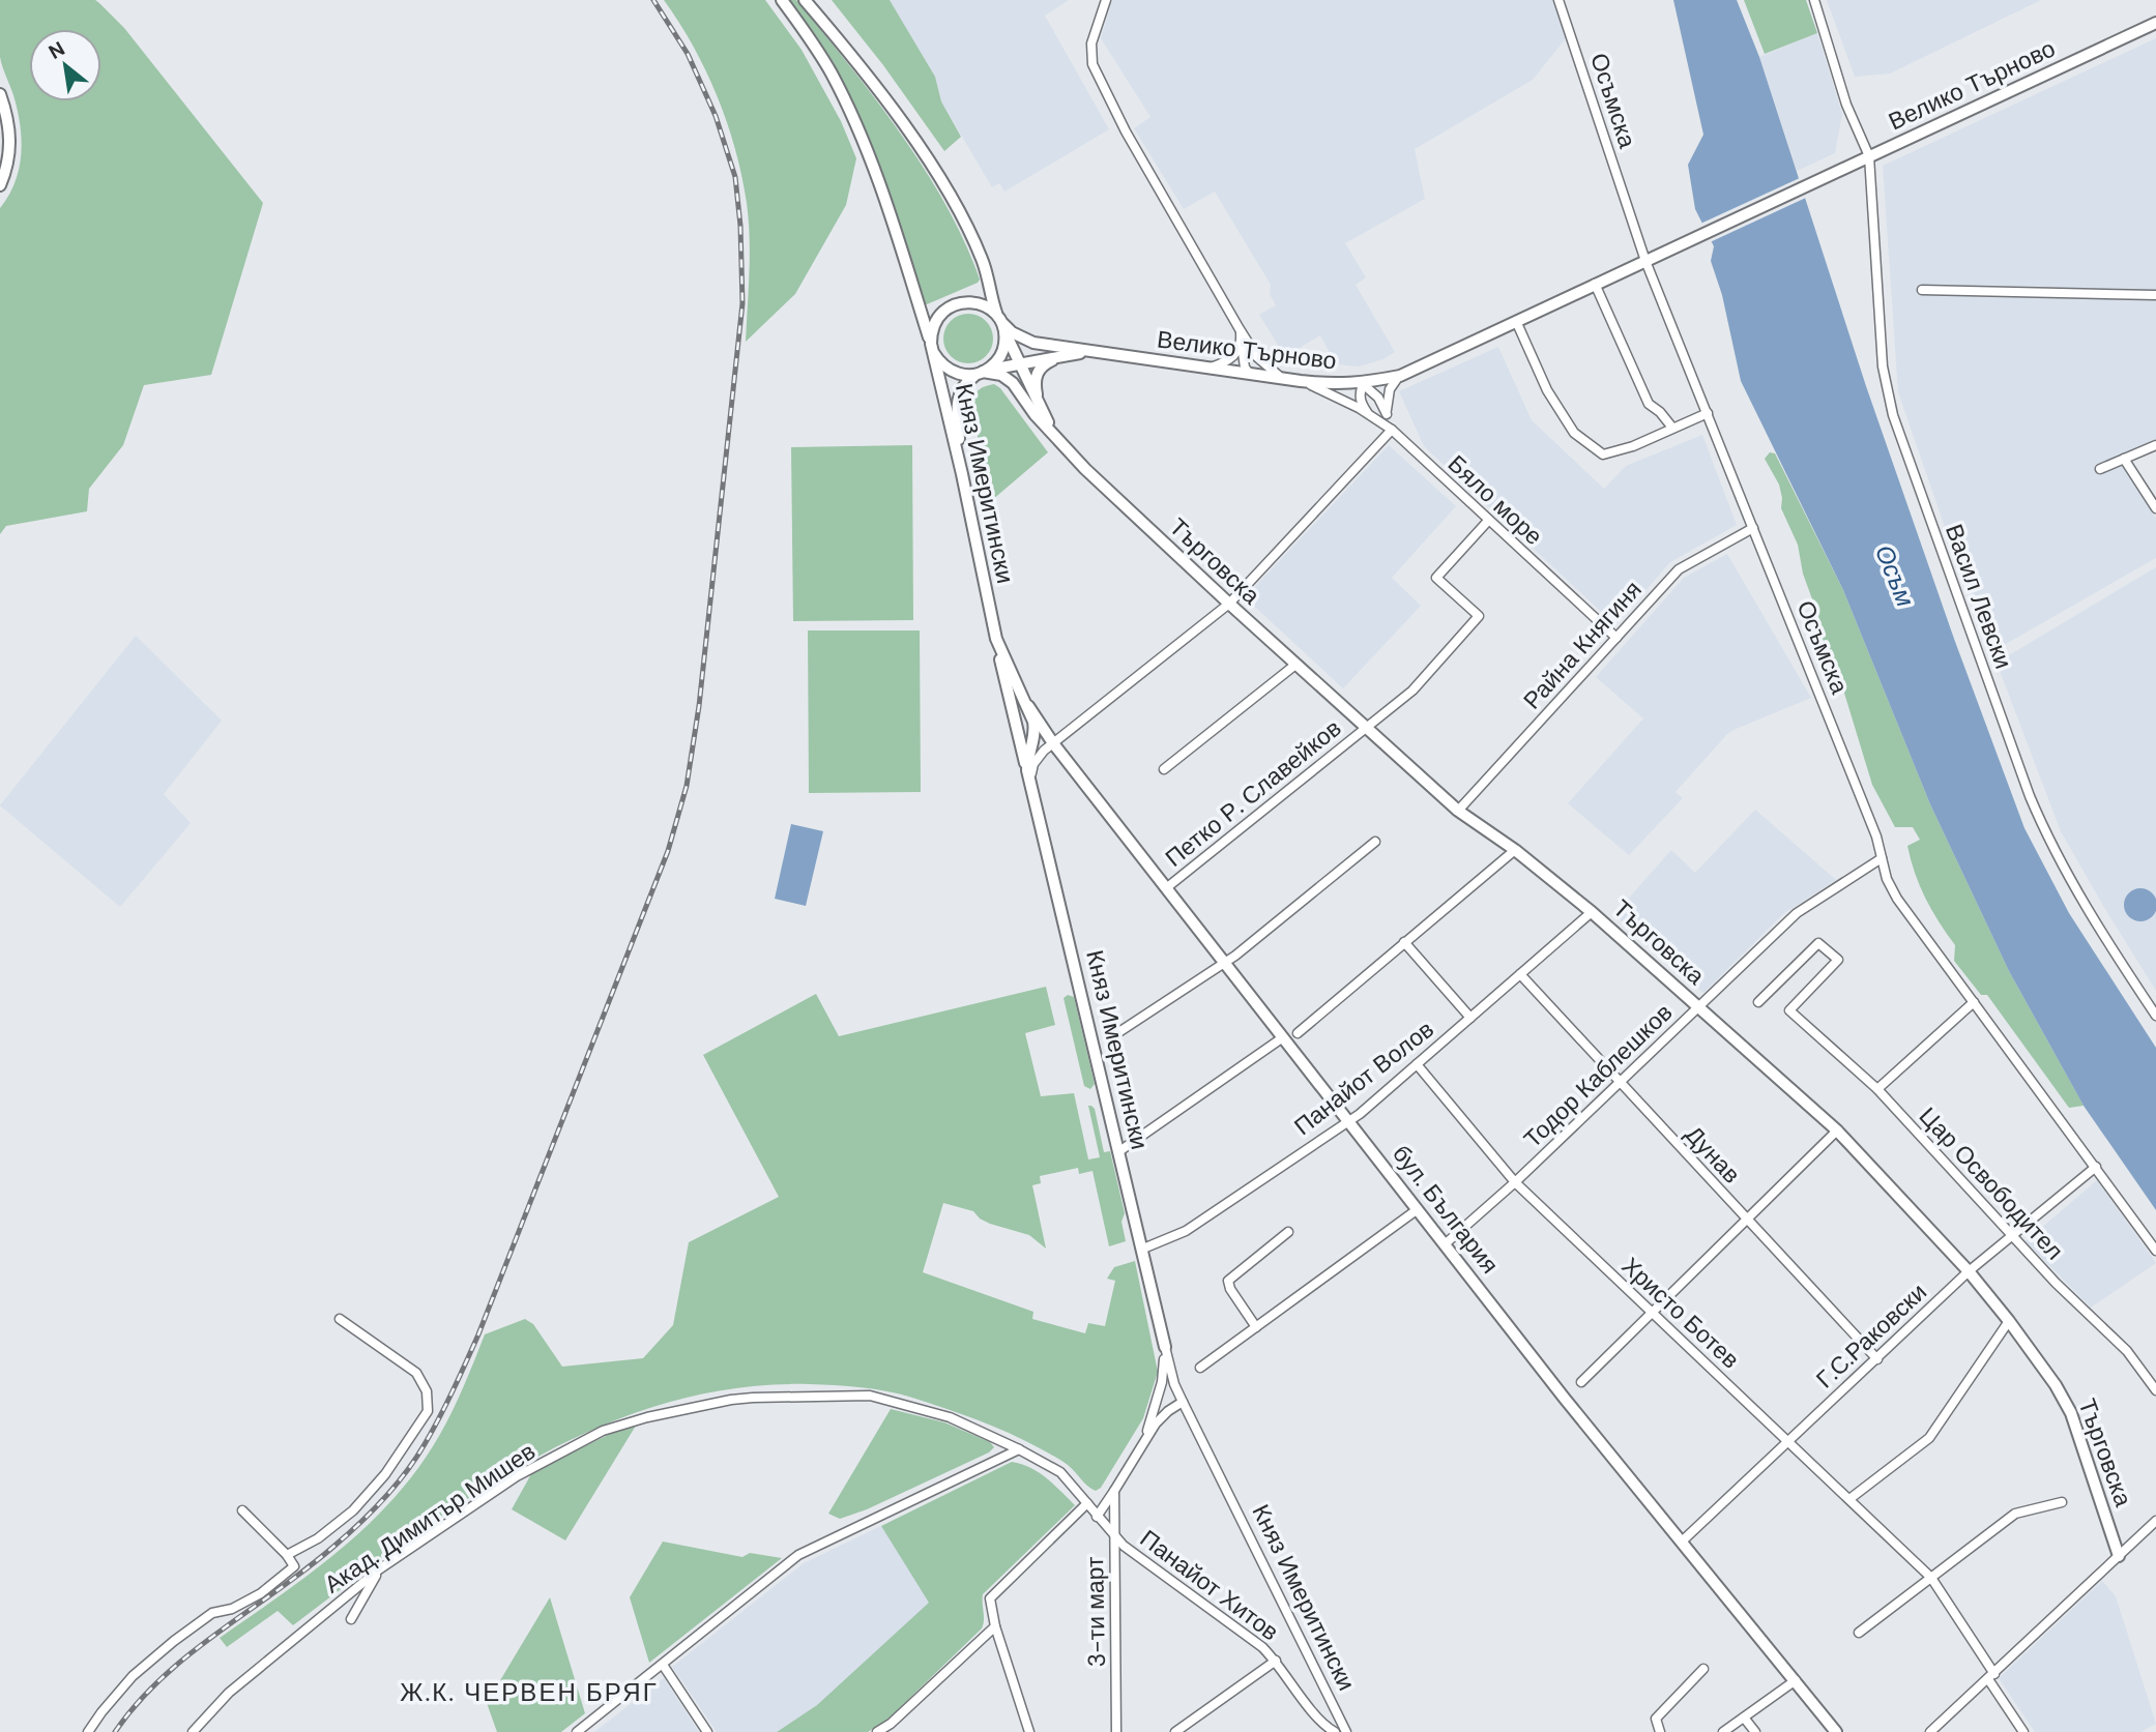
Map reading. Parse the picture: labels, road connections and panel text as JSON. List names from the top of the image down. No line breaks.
{"streets":{"street":["Велико Търново","Осъмска","Княз Имеритински","Бяло море","Търговска","Васил Левски","Райна Княгиня","Петко Р. Славейков","Тодор Каблешков","Панайот Волов","Дунав","Цар Освободител","бул. България","Христо Ботев","Г.С.Раковски","Акад. Димитър Мишев","Панайот Хитов","3-ти март"]},"crossings":[["Велико Търново","Осъмска"],["Велико Търново","Княз Имеритински"],["Велико Търново","Бяло море"],["Велико Търново","Васил Левски"],["Осъмска","Райна Княгиня"],["Осъмска","Тодор Каблешков"],["Осъмска","Г.С.Раковски"],["Княз Имеритински","Панайот Волов"],["Княз Имеритински","бул. България"],["Бяло море","Райна Княгиня"],["Бяло море","Петко Р. Славейков"],["Търговска","Райна Княгиня"],["Търговска","Петко Р. Славейков"],["Търговска","Тодор Каблешков"],["Търговска","Панайот Волов"],["Търговска","Г.С.Раковски"],["Петко Р. Славейков","бул. България"],["Тодор Каблешков","Дунав"],["Тодор Каблешков","бул. България"],["Тодор Каблешков","Христо Ботев"],["Панайот Волов","Дунав"],["Панайот Волов","бул. България"],["Панайот Волов","Христо Ботев"],["Дунав","Г.С.Раковски"],["Цар Освободител","Г.С.Раковски"],["бул. България","Г.С.Раковски"],["Христо Ботев","Г.С.Раковски"],["Акад. Димитър Мишев","Панайот Хитов"],["Акад. Димитър Мишев","3-ти март"],["Панайот Хитов","3-ти март"]],"districts":["Ж.К. ЧЕРВЕН БРЯГ"],"water":["Осъм"],"north":"top left"}
